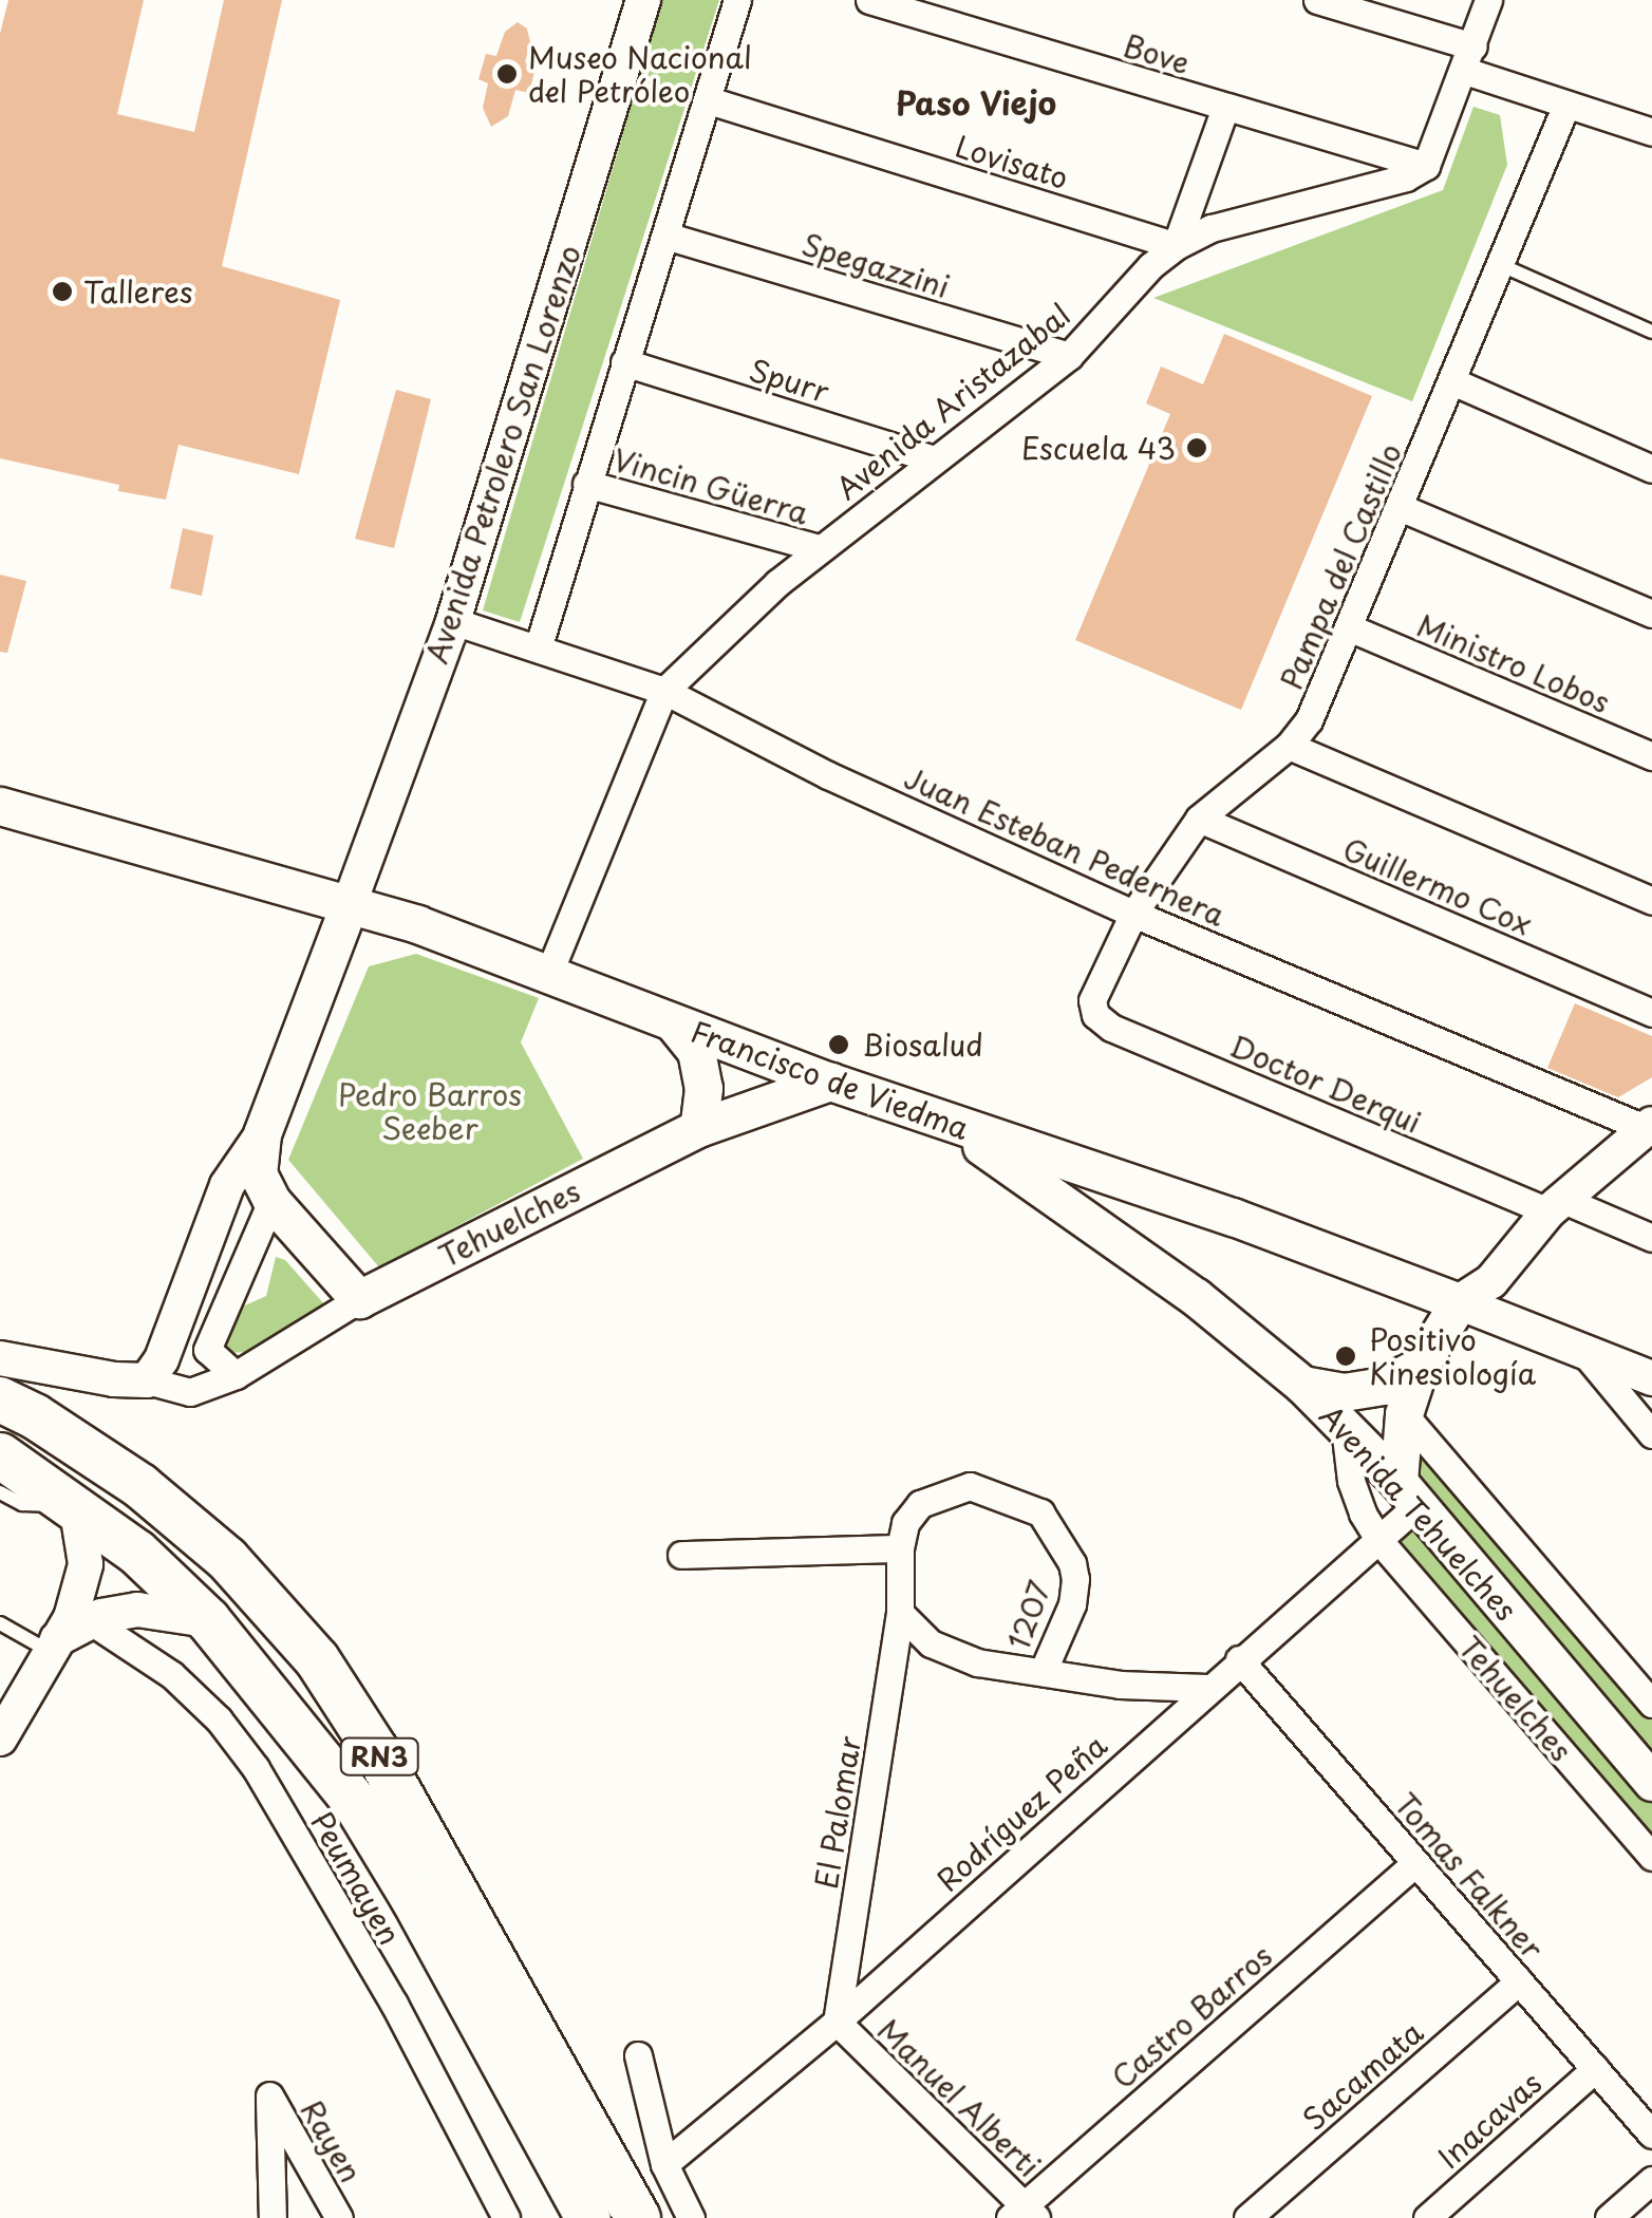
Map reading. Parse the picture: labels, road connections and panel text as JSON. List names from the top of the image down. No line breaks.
{"streets":{"highway":["RN3"],"main road":["Francisco de Viedma","Tehuelches","Avenida Tehuelches"],"street":["Bove","Lovisato","Spegazzini","Spurr","Avenida Aristazabal","Avenida Petrolero San Lorenzo","Vincin Güerra","Pampa del Castillo","Ministro Lobos","Juan Esteban Pedernera","Guillermo Cox","Doctor Derqui","1207","El Palomar","Rodríguez Peña","Tomas Falkner","Peumayen","Castro Barros","Sacamata","Manuel Alberti","Inacavas","Rayen"]},"crossings":[["Bove","Avenida Aristazabal"],["Lovisato","Avenida Aristazabal"],["Spegazzini","Avenida Aristazabal"],["Spurr","Avenida Aristazabal"],["Avenida Aristazabal","Vincin Güerra"],["Avenida Aristazabal","Juan Esteban Pedernera"],["Avenida Aristazabal","Francisco de Viedma"],["Avenida Petrolero San Lorenzo","Juan Esteban Pedernera"],["Avenida Petrolero San Lorenzo","Francisco de Viedma"],["Pampa del Castillo","Ministro Lobos"],["Pampa del Castillo","Juan Esteban Pedernera"],["Pampa del Castillo","Guillermo Cox"],["Pampa del Castillo","Doctor Derqui"],["Francisco de Viedma","Tehuelches"],["Francisco de Viedma","Avenida Tehuelches"],["Tehuelches","Avenida Tehuelches"],["Tehuelches","Rodríguez Peña"],["Avenida Tehuelches","Rodríguez Peña"],["1207","El Palomar"],["1207","Rodríguez Peña"],["El Palomar","Rodríguez Peña"],["El Palomar","Manuel Alberti"],["Rodríguez Peña","Tomas Falkner"],["Rodríguez Peña","Manuel Alberti"],["Tomas Falkner","Castro Barros"],["Tomas Falkner","Sacamata"],["Tomas Falkner","Inacavas"],["Castro Barros","Manuel Alberti"]],"districts":["Paso Viejo"],"parks":["Pedro Barros Seeber"],"places":["Museo Nacional del Petróleo","Talleres","Escuela 43","Biosalud","Positivo Kinesiología"]}
